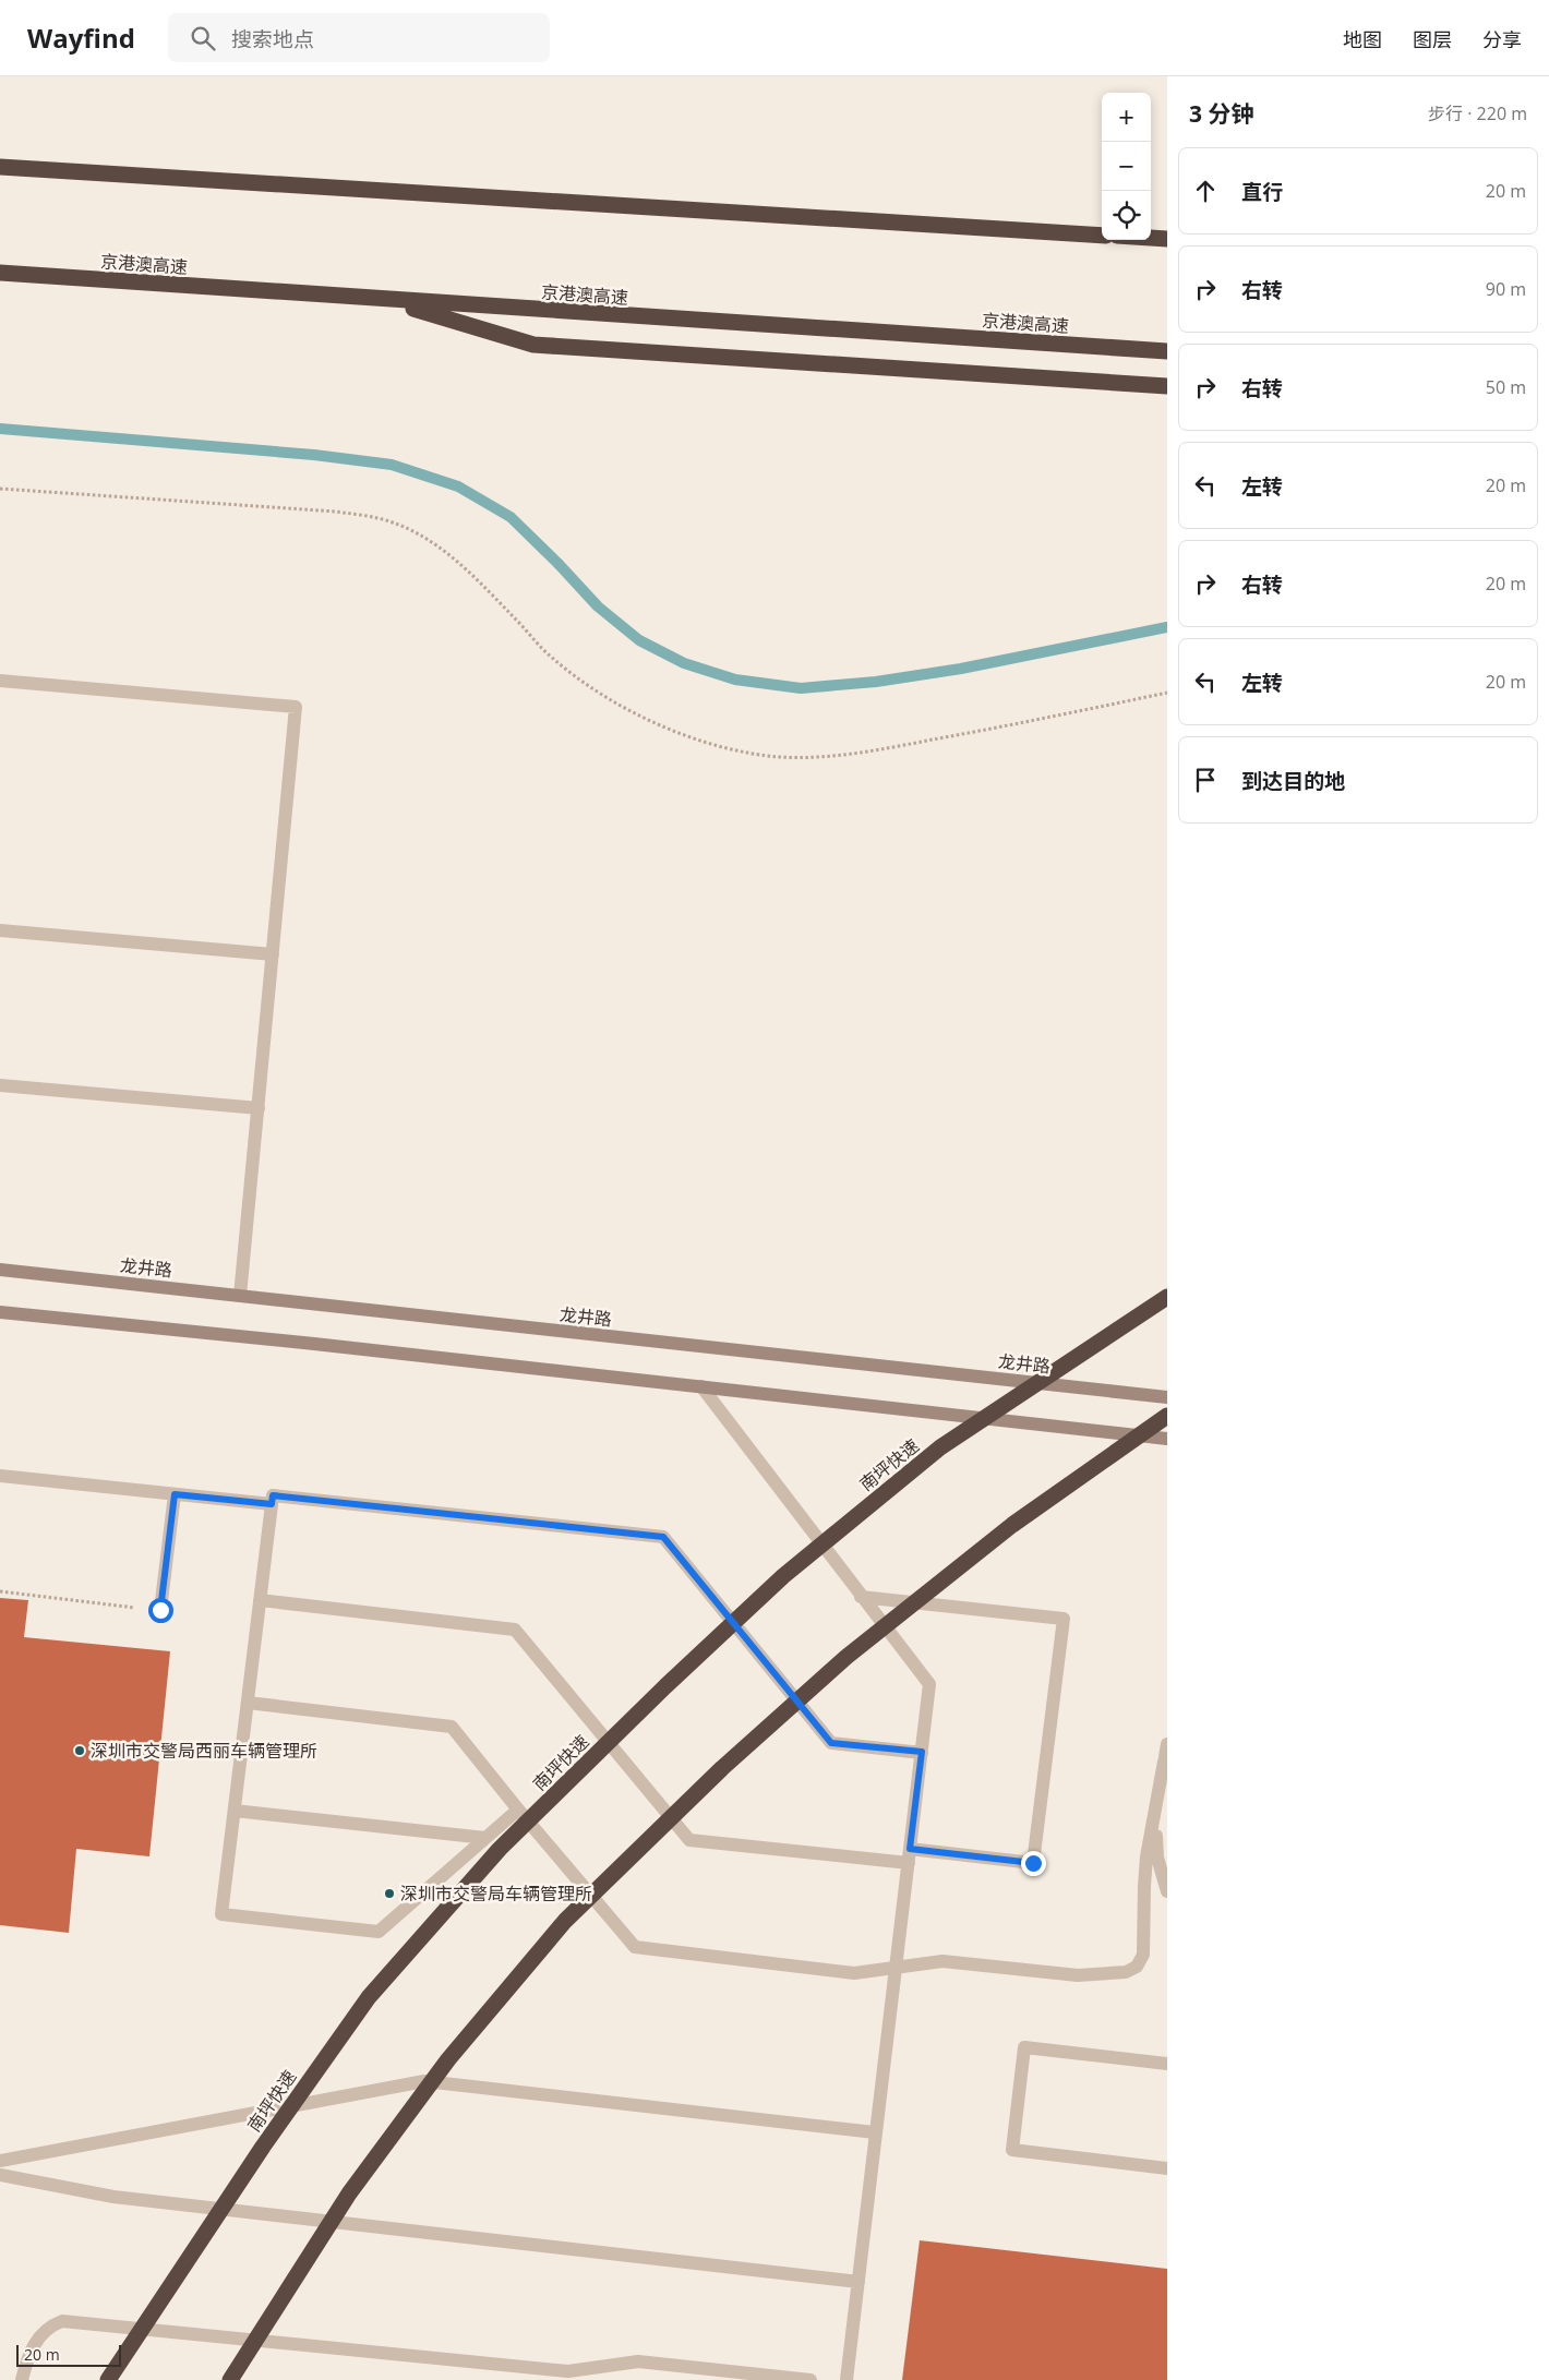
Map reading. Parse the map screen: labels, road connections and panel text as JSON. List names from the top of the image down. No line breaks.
{"streets":{"highway":["京港澳高速","南坪快速"],"street":["龙井路"]},"places":["深圳市交警局西丽车辆管理所","深圳市交警局车辆管理所"],"scale_bar":"20 m","page":{"header":"Wayfind","search":"搜索地点","nav":["地图","图层","分享"],"heading":["3 分钟","步行 · 220 m"],"map_buttons":["+","−"],"list":[["直行","20 m"],["右转","90 m"],["右转","50 m"],["左转","20 m"],["右转","20 m"],["左转","20 m"],"到达目的地"],"scale":"20 m"}}
